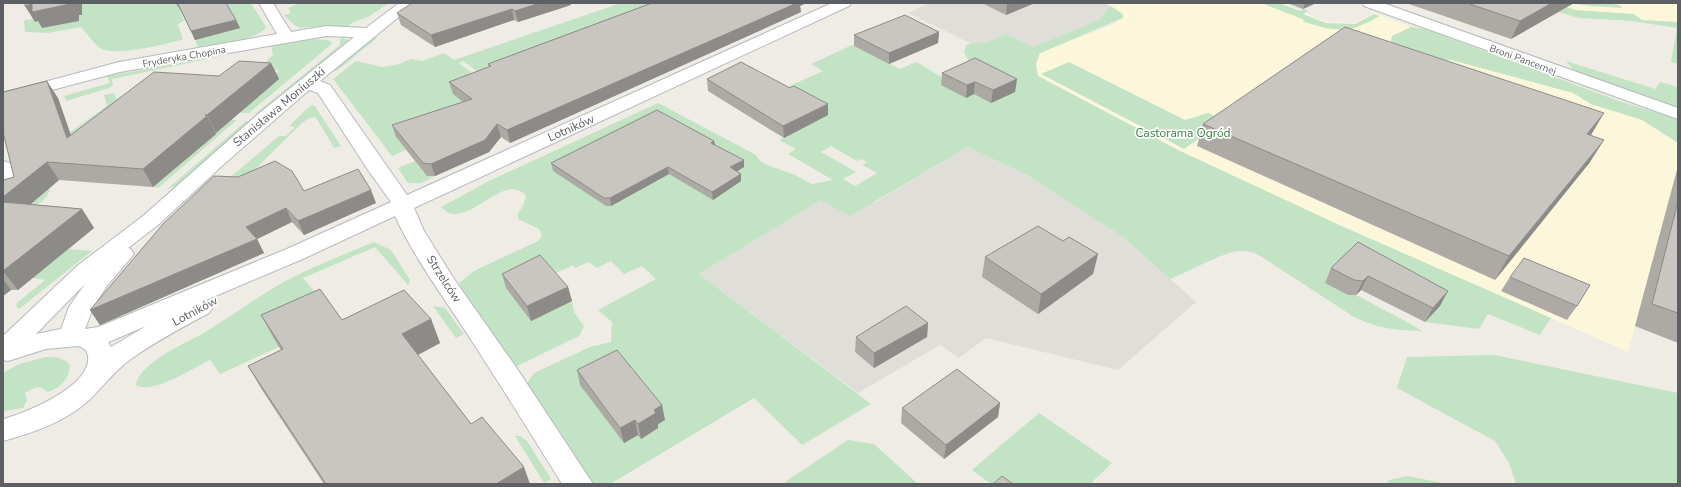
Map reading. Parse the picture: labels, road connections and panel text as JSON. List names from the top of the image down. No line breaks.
{"streets":{"street":["Fryderyka Chopina","Broni Pancernej","Stanisława Moniuszki","Lotników","Strzelców"]},"crossings":[["Fryderyka Chopina","Stanisława Moniuszki"],["Stanisława Moniuszki","Lotników"],["Stanisława Moniuszki","Strzelców"],["Lotników","Strzelców"]],"parks":["Castorama Ogród"]}
